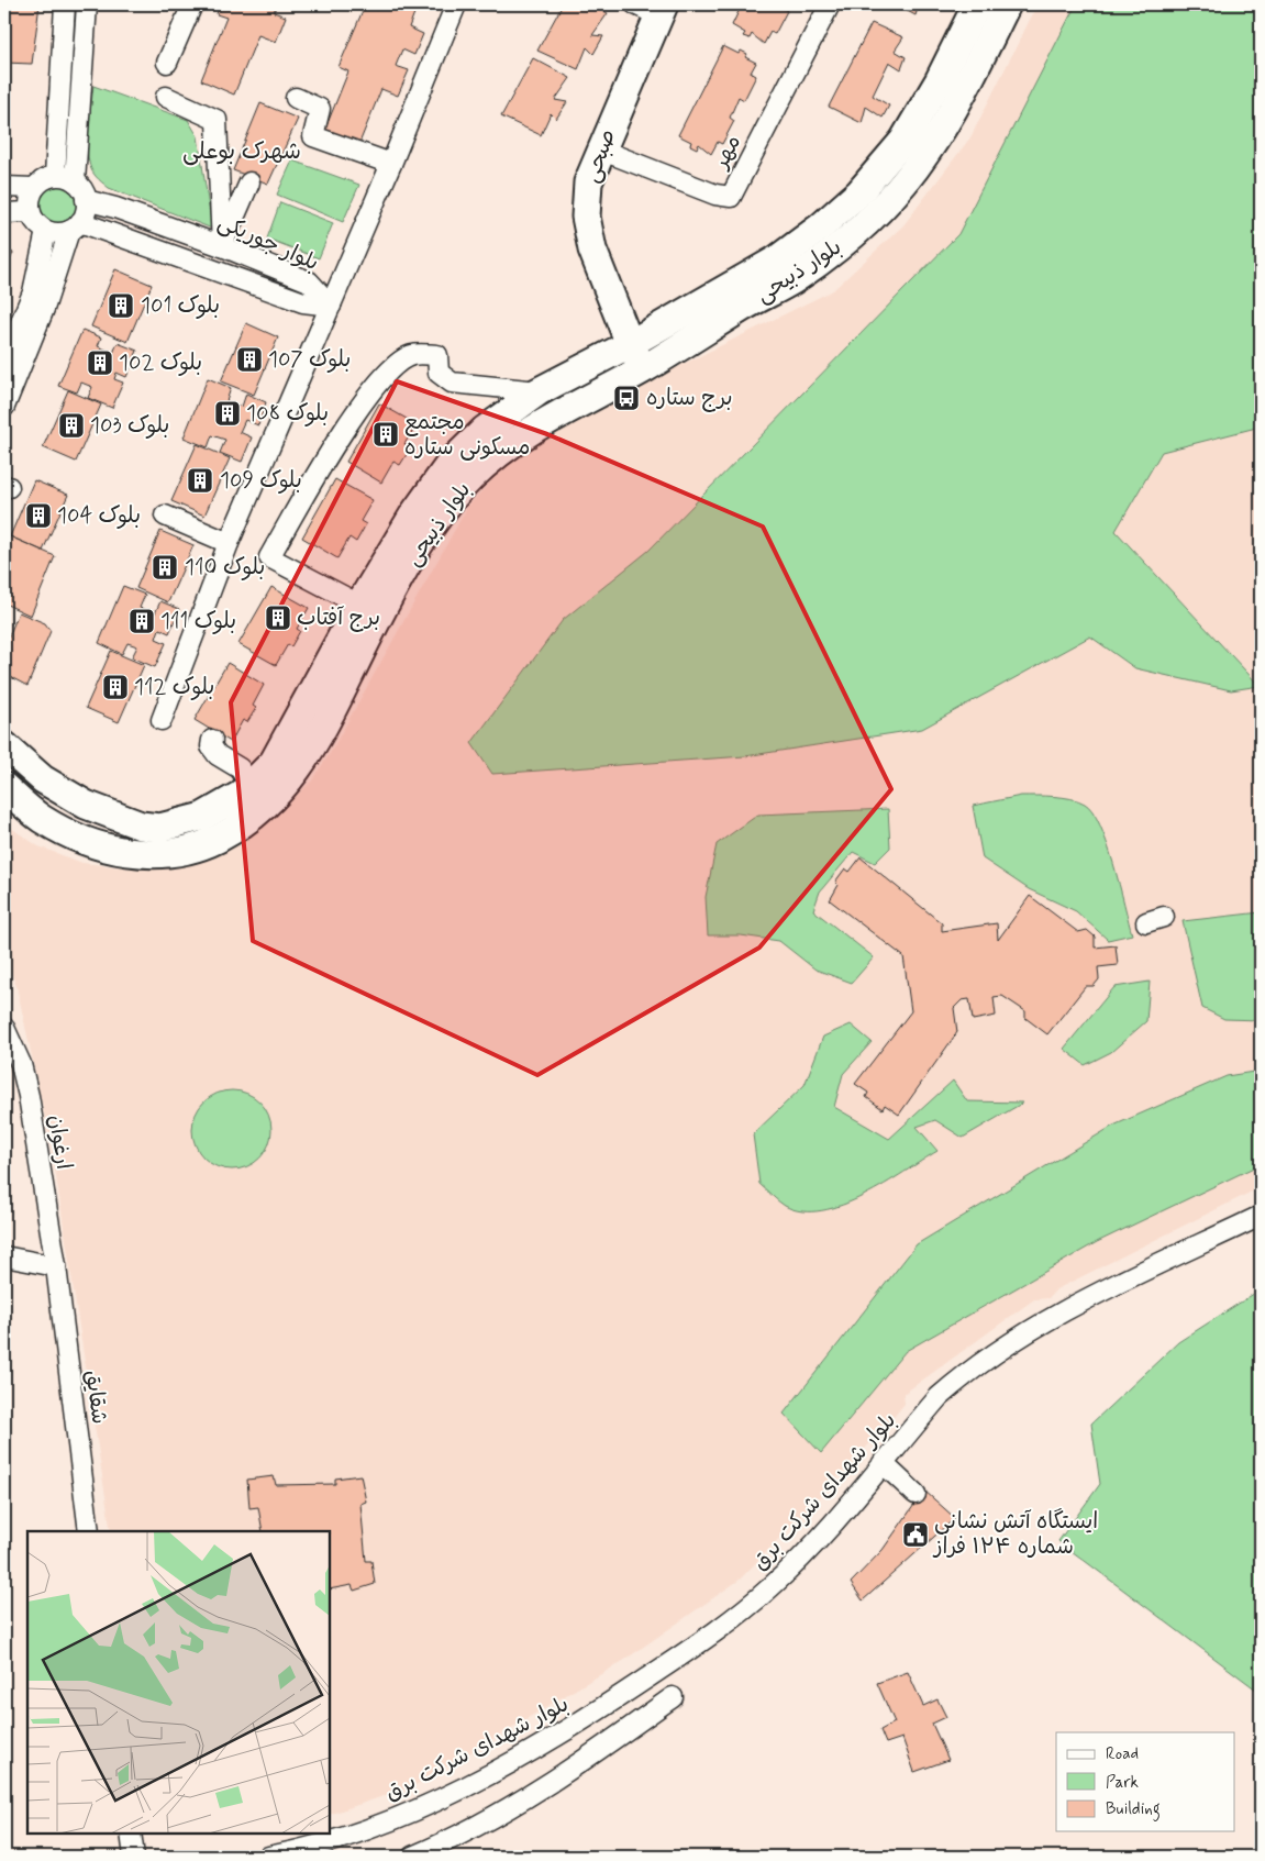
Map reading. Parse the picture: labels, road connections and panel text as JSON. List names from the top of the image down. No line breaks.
{"streets":{"main road":["صبحی","بلوار ذبیحی"],"street":["مهر","بلوار جوریکی","ارغوان","شقایق","بلوار شهدای شرکت برق"]},"crossings":[["مهر","صبحی"],["صبحی","بلوار ذبیحی"],["ارغوان","شقایق"]],"districts":["شهرک بوعلی"],"places":{"building":["بلوک 101","بلوک 107","بلوک 102","بلوک 108","بلوک 103","مجتمع مسکونی ستاره","بلوک 109","بلوک 104","بلوک 110","برج آفتاب","بلوک 111","بلوک 112"],"bus stop":["برج ستاره"],"public building":["ایستگاه آتش نشانی شماره ۱۲۴ فراز"]},"legend":["Road","Park","Building"]}
